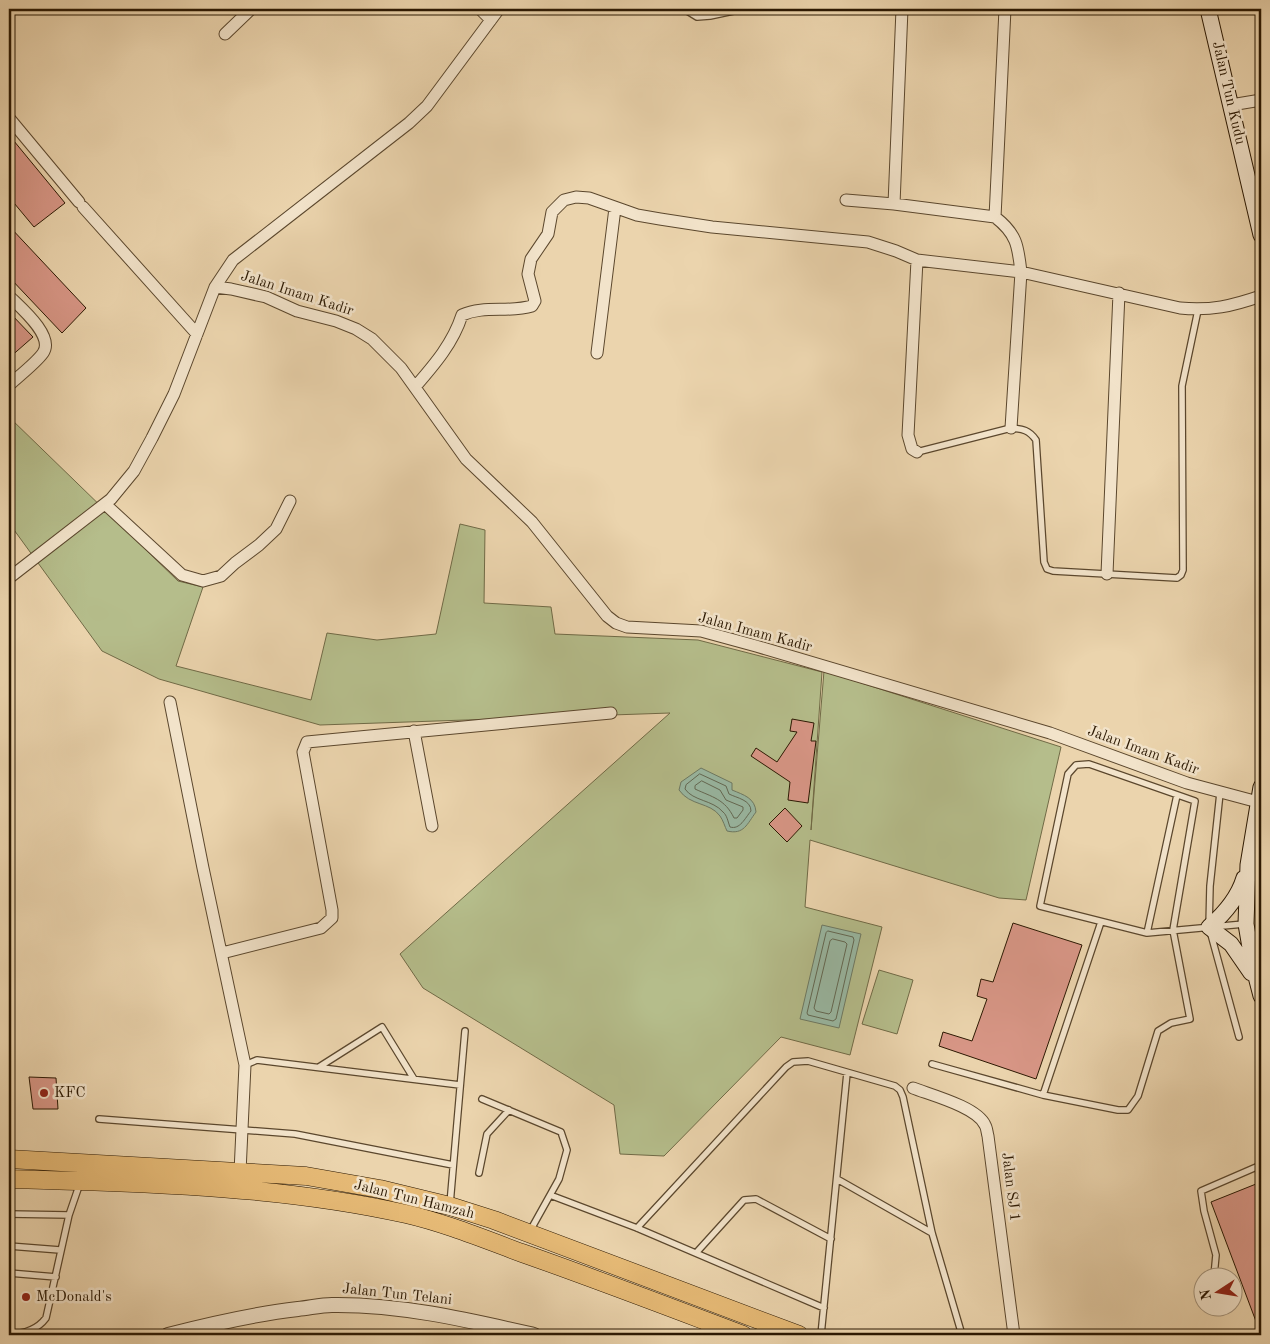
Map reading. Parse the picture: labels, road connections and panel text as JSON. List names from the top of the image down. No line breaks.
{"streets":{"main road":["Jalan Tun Kudu","Jalan Tun Hamzah"],"street":["Jalan Imam Kadir","Jalan SJ 1","Jalan Tun Telani"]},"places":["KFC","McDonald's"],"north":"left"}
